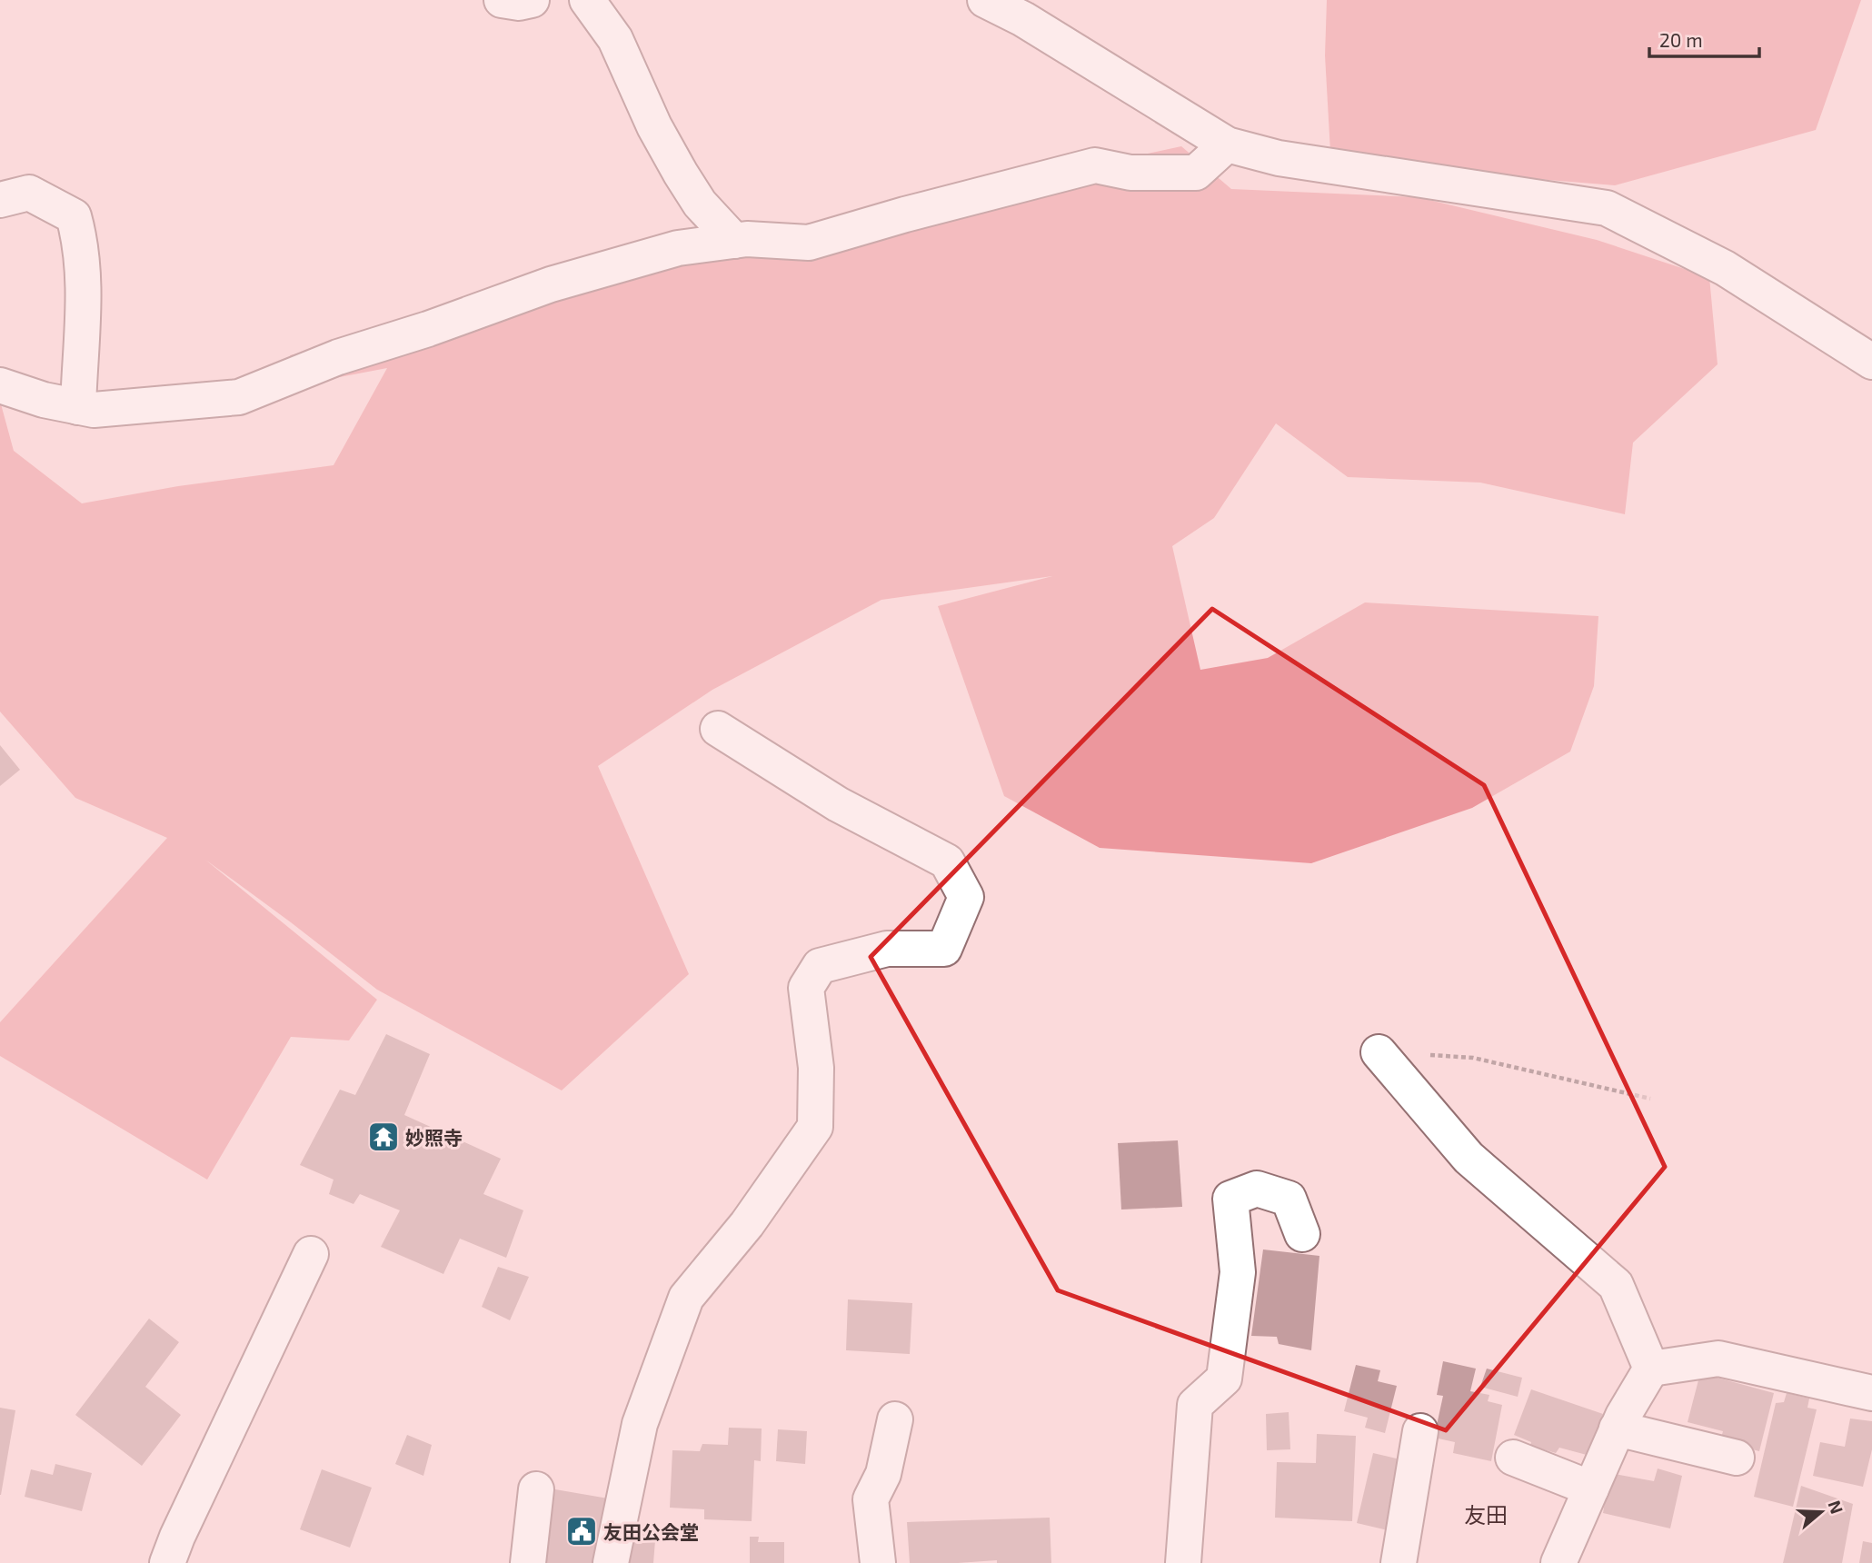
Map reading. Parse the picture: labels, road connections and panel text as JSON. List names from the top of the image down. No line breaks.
{"districts":["友田"],"places":{"temple":["妙照寺"],"public building":["友田公会堂"]},"scale_bar":"20 m","north":"right"}
